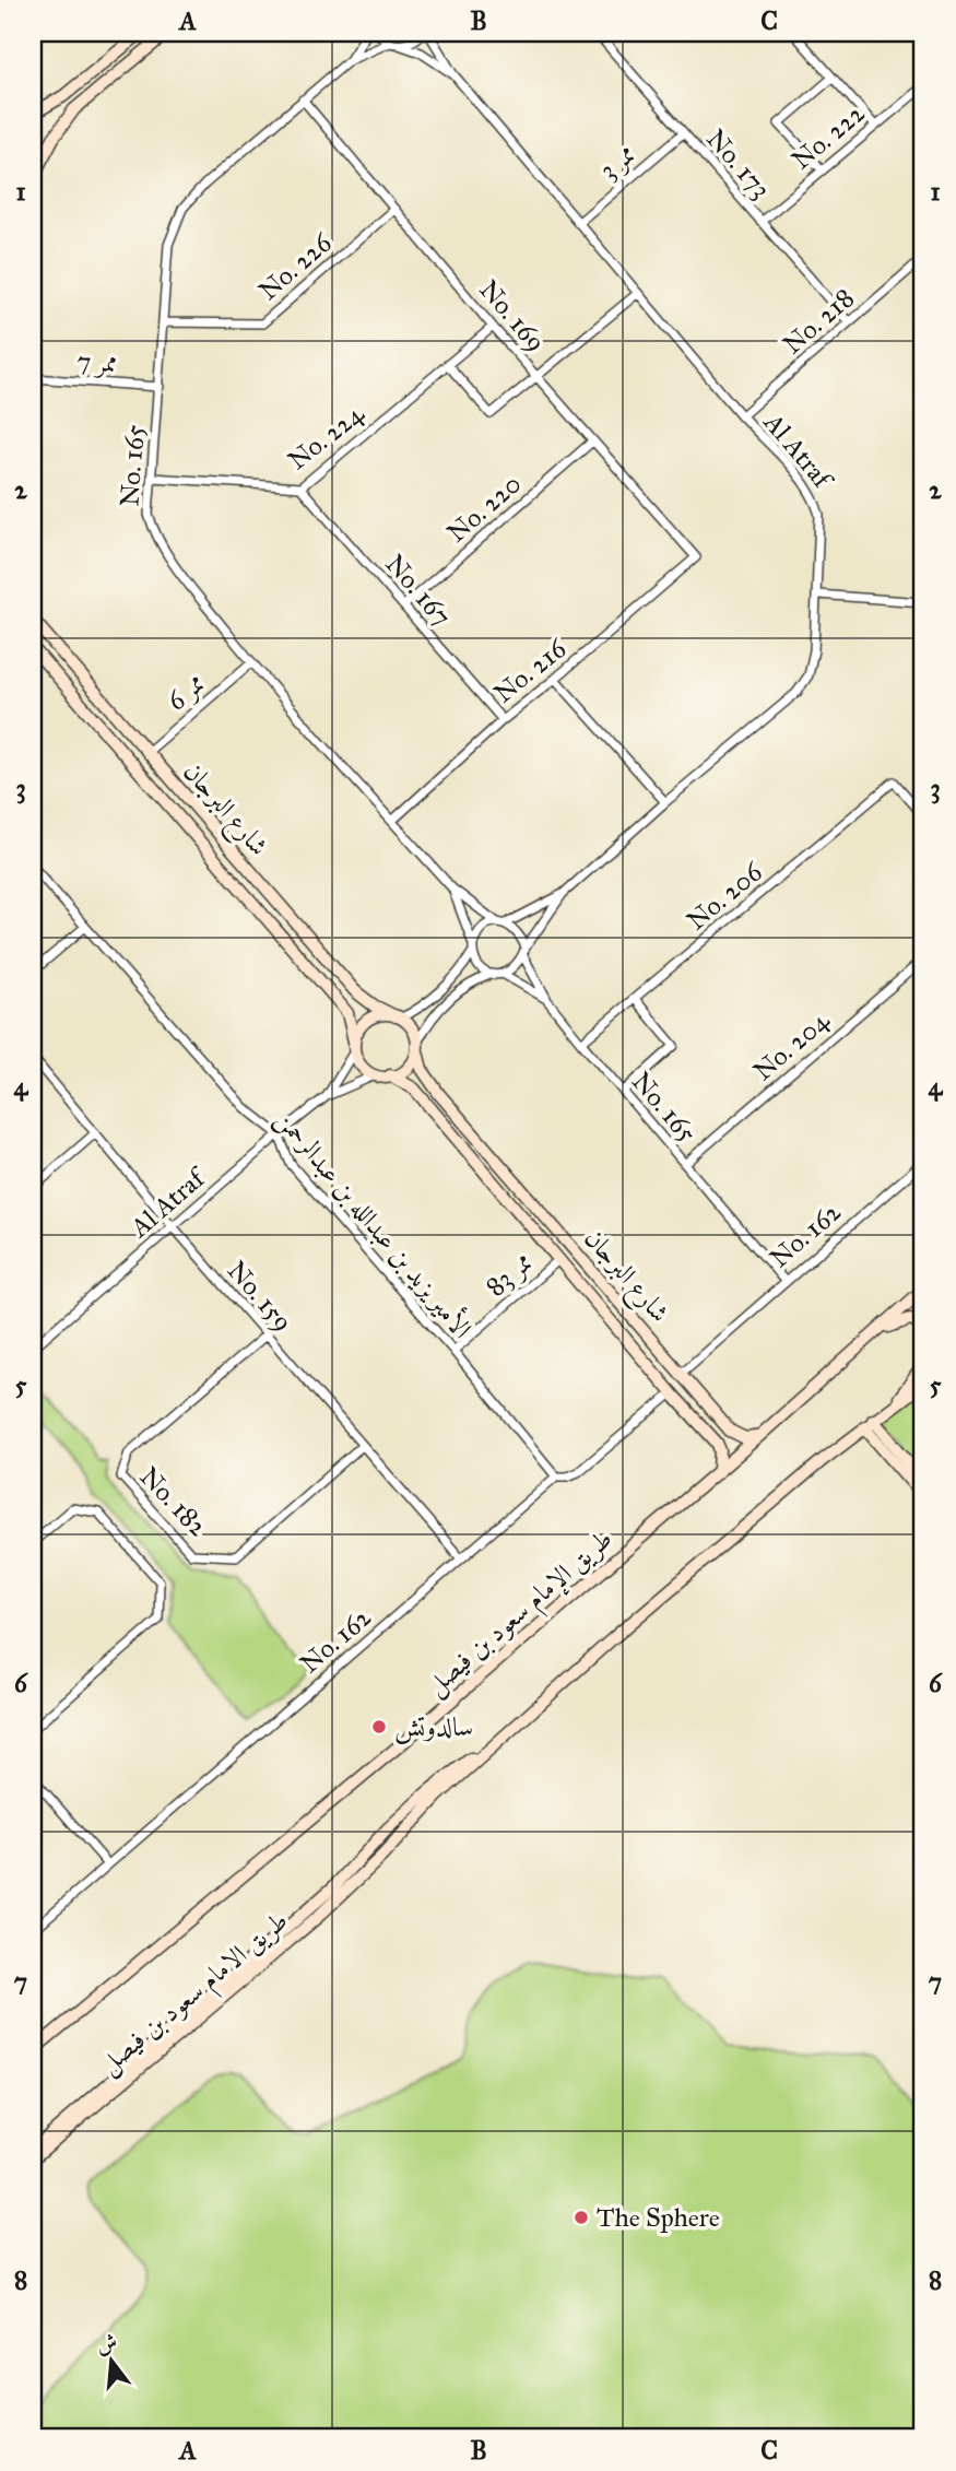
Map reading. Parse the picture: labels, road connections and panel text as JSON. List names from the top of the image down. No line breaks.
{"streets":{"main road":["شارع البرجان","طريق الإمام سعود بن فيصل","طريق الامام سعود بن فيصل"],"street":["No. 222","ممر 3","No. 173","No. 226","No. 169","No. 218","ممر 7","No. 224","Al Atraf","No. 165","No. 220","No. 167","No. 216","ممر 6","No. 206","No. 204","الأمير يزيد بن عبدالله بن عبدالرحمن","No. 162","ممر 83","No. 159","No. 182"]},"crossings":[["No. 222","No. 173"],["ممر 3","No. 173"],["ممر 3","Al Atraf"],["No. 173","No. 218"],["No. 226","No. 169"],["No. 226","No. 165"],["No. 169","No. 224"],["No. 169","No. 165"],["No. 169","No. 220"],["No. 169","No. 216"],["No. 218","Al Atraf"],["ممر 7","No. 165"],["No. 224","No. 165"],["No. 224","No. 167"],["Al Atraf","No. 165"],["Al Atraf","الأمير يزيد بن عبدالله بن عبدالرحمن"],["Al Atraf","No. 159"],["No. 165","No. 216"],["No. 165","ممر 6"],["No. 165","No. 206"],["No. 165","No. 204"],["No. 165","No. 162"],["No. 220","No. 167"],["No. 167","No. 216"],["ممر 6","شارع البرجان"],["شارع البرجان","No. 162"],["شارع البرجان","ممر 83"],["شارع البرجان","طريق الإمام سعود بن فيصل"],["الأمير يزيد بن عبدالله بن عبدالرحمن","No. 162"],["الأمير يزيد بن عبدالله بن عبدالرحمن","ممر 83"],["No. 162","No. 159"],["No. 159","No. 182"]],"places":["سالدوتش","The Sphere"],"north":"top","grid":{"columns":["A","B","C"],"rows":["1","2","3","4","5","6","7","8"]}}
